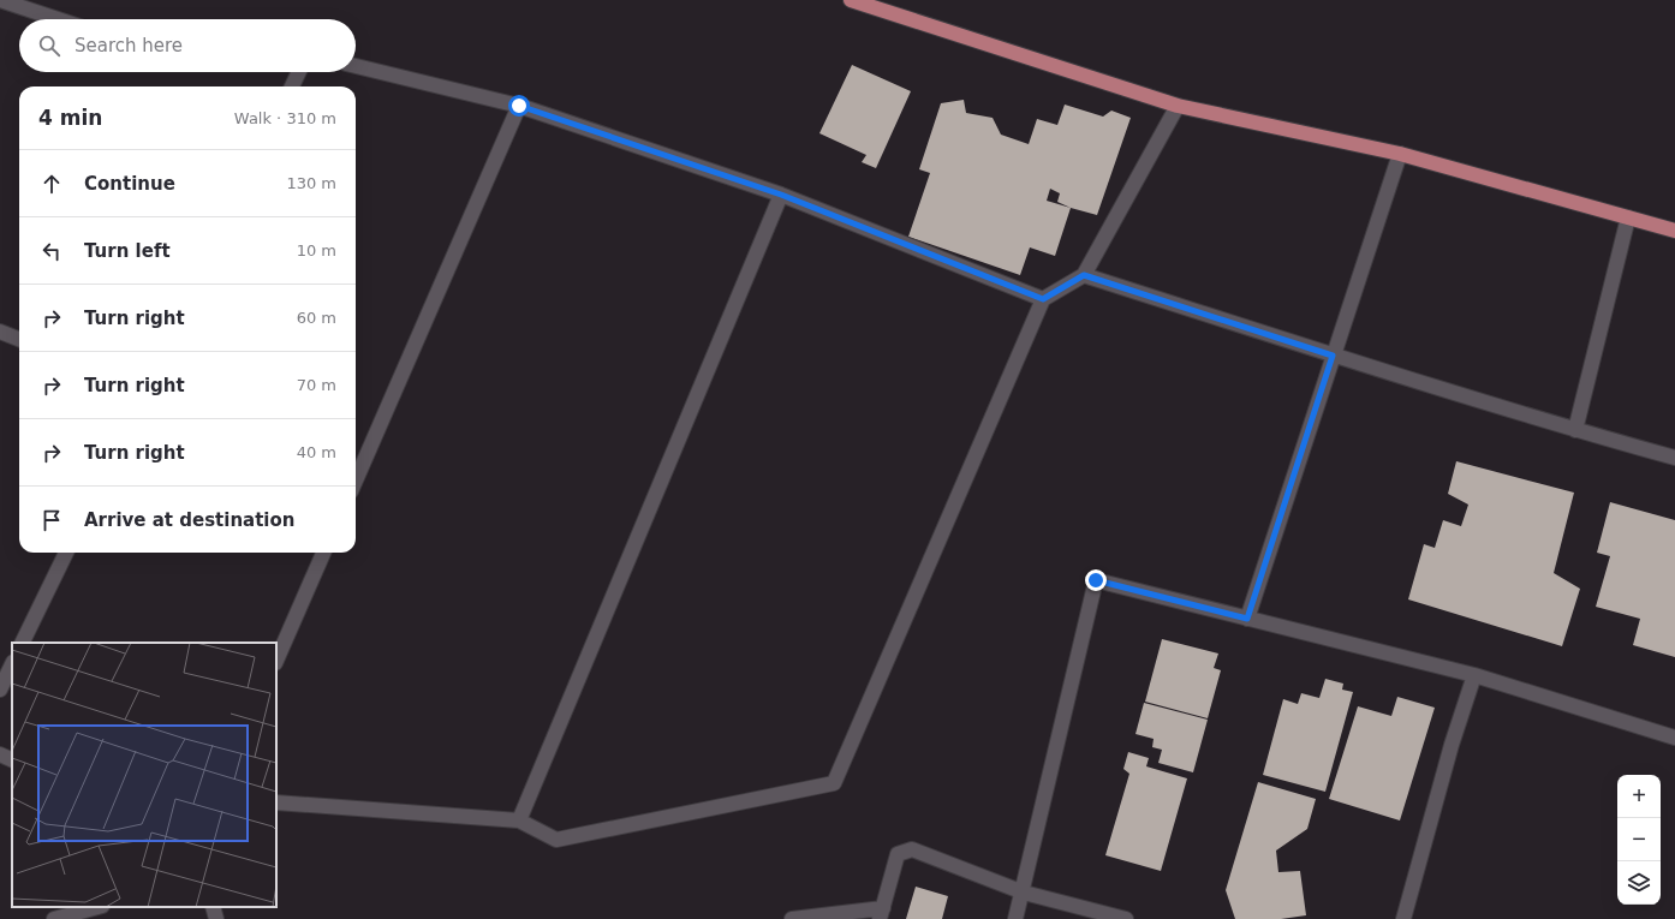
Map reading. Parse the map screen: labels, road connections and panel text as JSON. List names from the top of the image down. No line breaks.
{"page":{"search":"Search here","heading":["4 min","Walk · 310 m"],"list":[["Continue","130 m"],["Turn left","10 m"],["Turn right","60 m"],["Turn right","70 m"],["Turn right","40 m"],"Arrive at destination"],"map_buttons":["+","−"]}}
